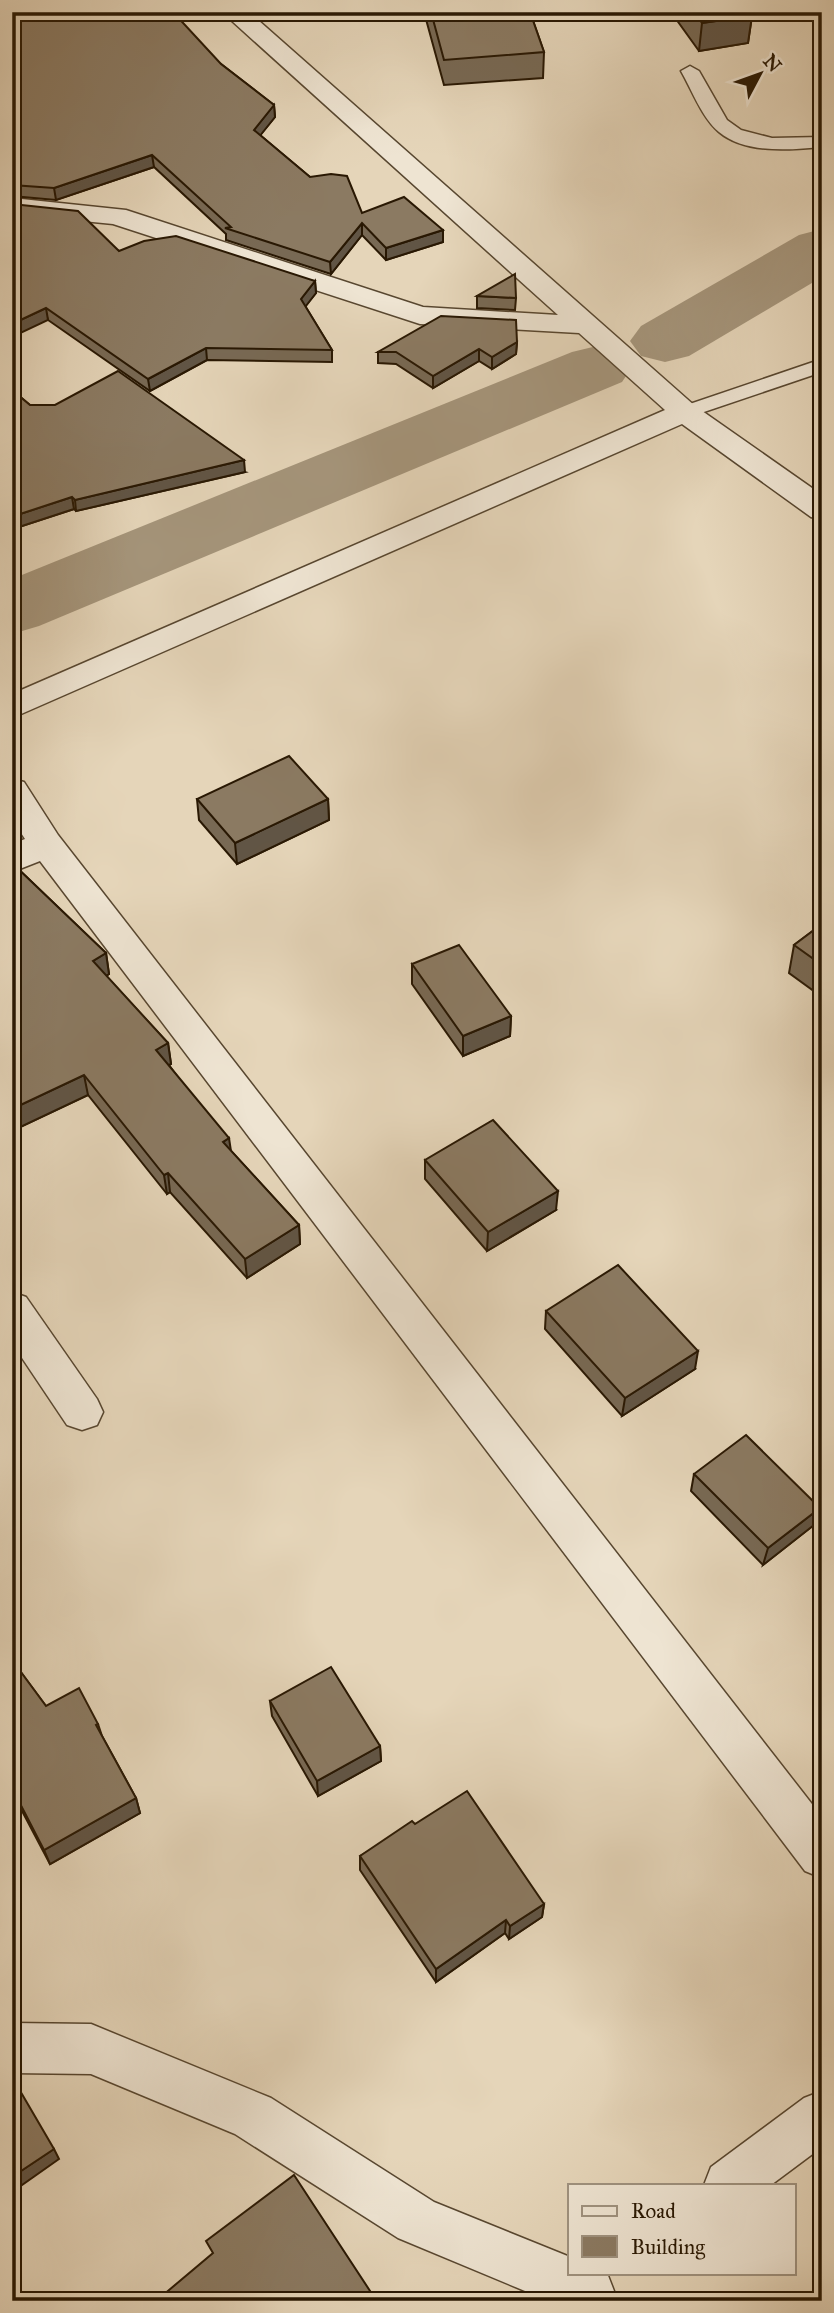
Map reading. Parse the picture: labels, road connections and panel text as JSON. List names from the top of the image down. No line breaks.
{"legend":["Road","Building"],"north":"top right"}
